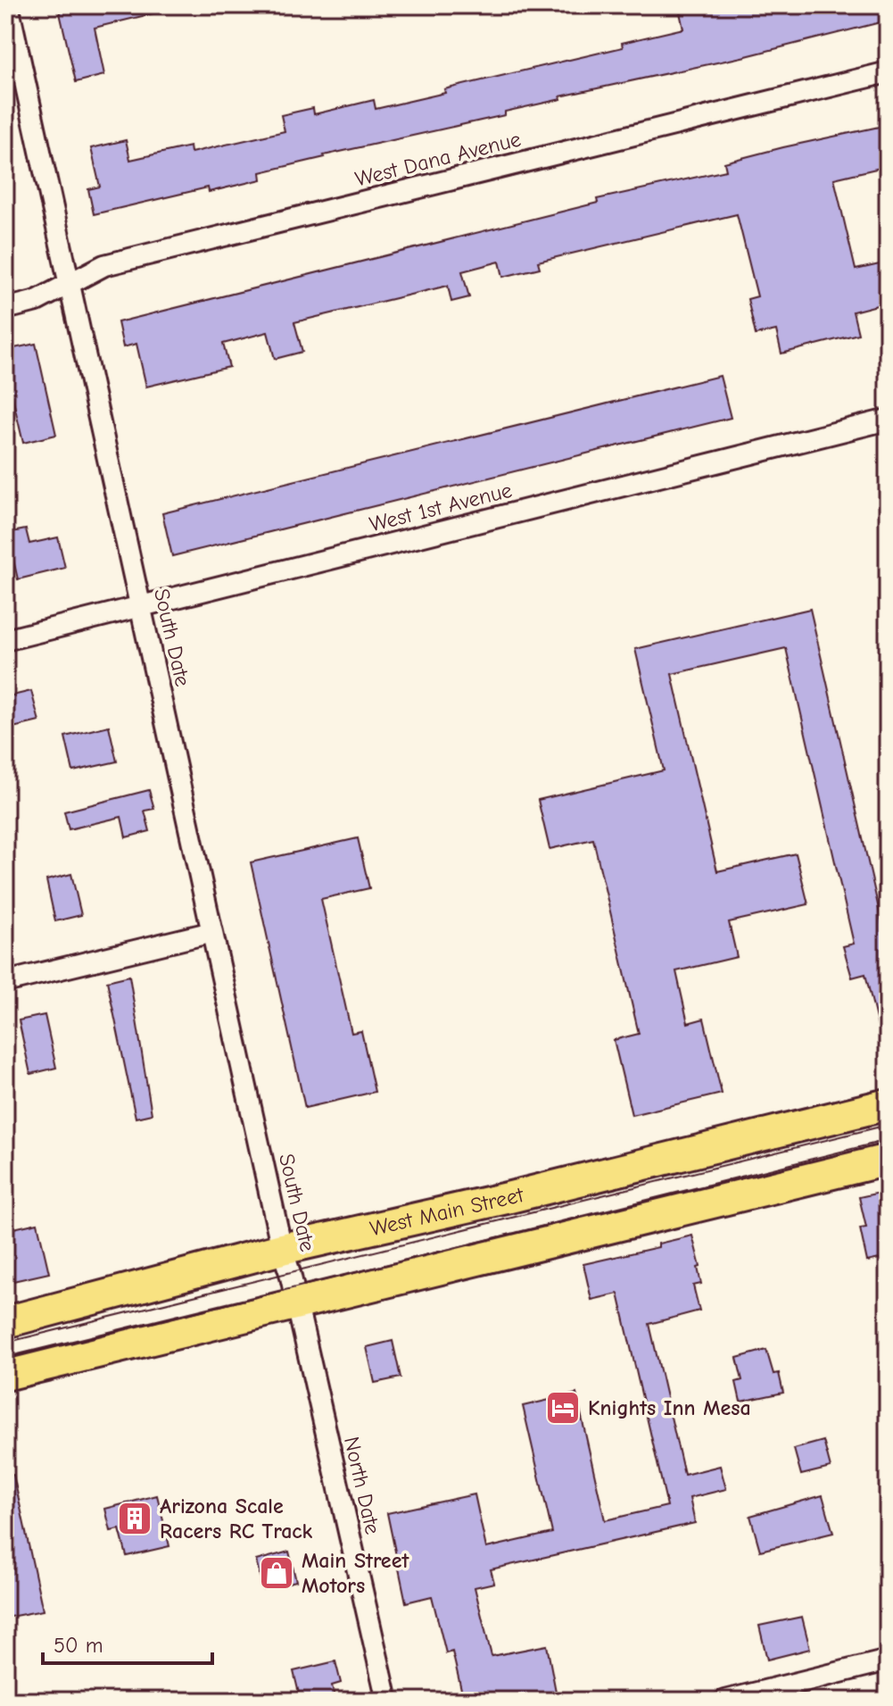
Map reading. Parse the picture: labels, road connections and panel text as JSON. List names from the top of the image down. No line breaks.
{"streets":{"main road":["West Main Street"],"street":["West Dana Avenue","West 1st Avenue","South Date","North Date"]},"crossings":[["West Dana Avenue","South Date"],["West 1st Avenue","South Date"],["South Date","West Main Street"],["South Date","North Date"]],"places":{"hotel":["Knights Inn Mesa"],"building":["Arizona Scale Racers RC Track"],"shop":["Main Street Motors"]},"scale_bar":"50 m"}
